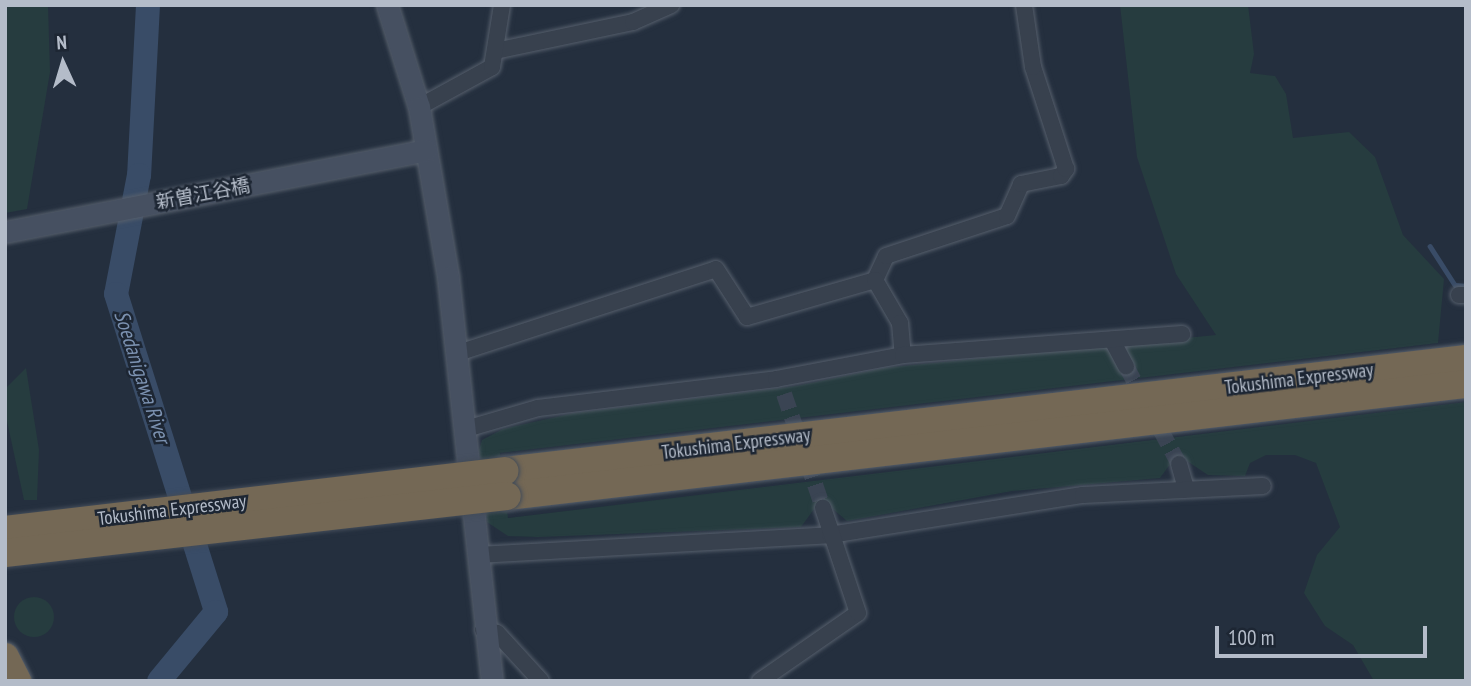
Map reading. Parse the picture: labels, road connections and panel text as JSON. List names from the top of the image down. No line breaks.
{"streets":{"highway":["Tokushima Expressway"],"street":["新曽江谷橋"]},"water":["Soedanigawa River"],"scale_bar":"100 m","north":"top"}
